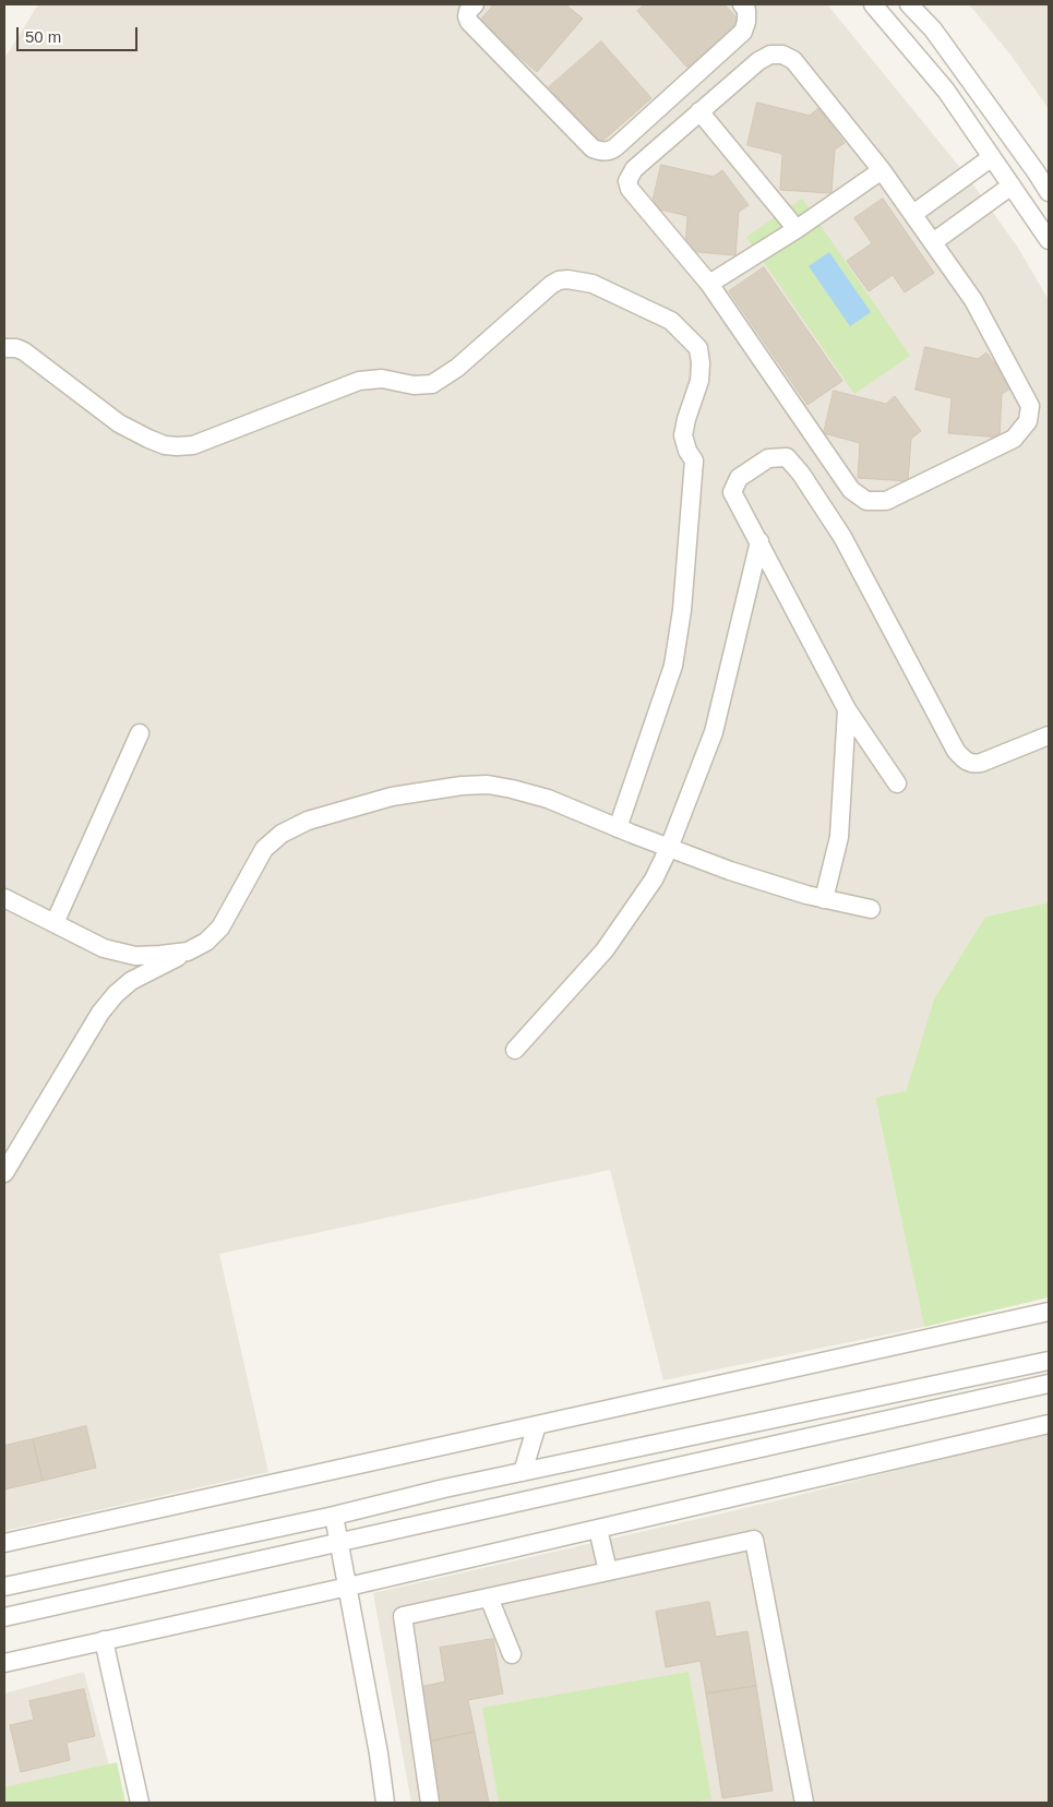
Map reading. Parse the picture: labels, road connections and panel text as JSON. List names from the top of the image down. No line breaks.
{"scale_bar":"50 m"}
